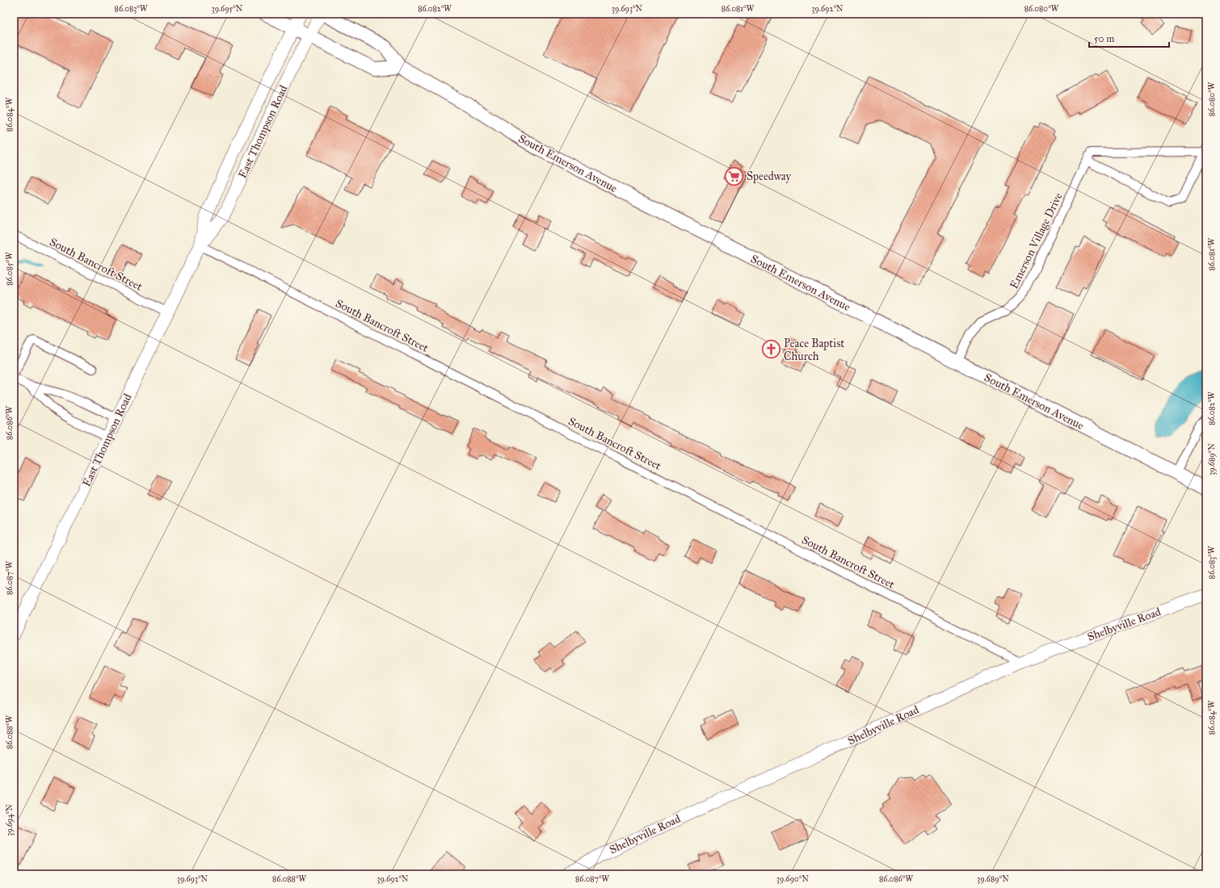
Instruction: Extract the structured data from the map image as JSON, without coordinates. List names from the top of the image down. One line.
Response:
{"streets":{"main road":["East Thompson Road","South Emerson Avenue","Shelbyville Road"],"street":["Emerson Village Drive","South Bancroft Street"]},"crossings":[["East Thompson Road","South Emerson Avenue"],["East Thompson Road","South Bancroft Street"],["South Emerson Avenue","Emerson Village Drive"],["South Bancroft Street","Shelbyville Road"]],"places":{"supermarket":["Speedway"],"church":["Peace Baptist Church"]},"scale_bar":"50 m","coordinates":["86.083°W","39.695°N","86.082°W","39.693°N","86.081°W","39.692°N","86.080°W","86.084°W","86.085°W","86.086°W","39.689°N","86.087°W","86.088°W","39.694°N","39.690°N"]}
